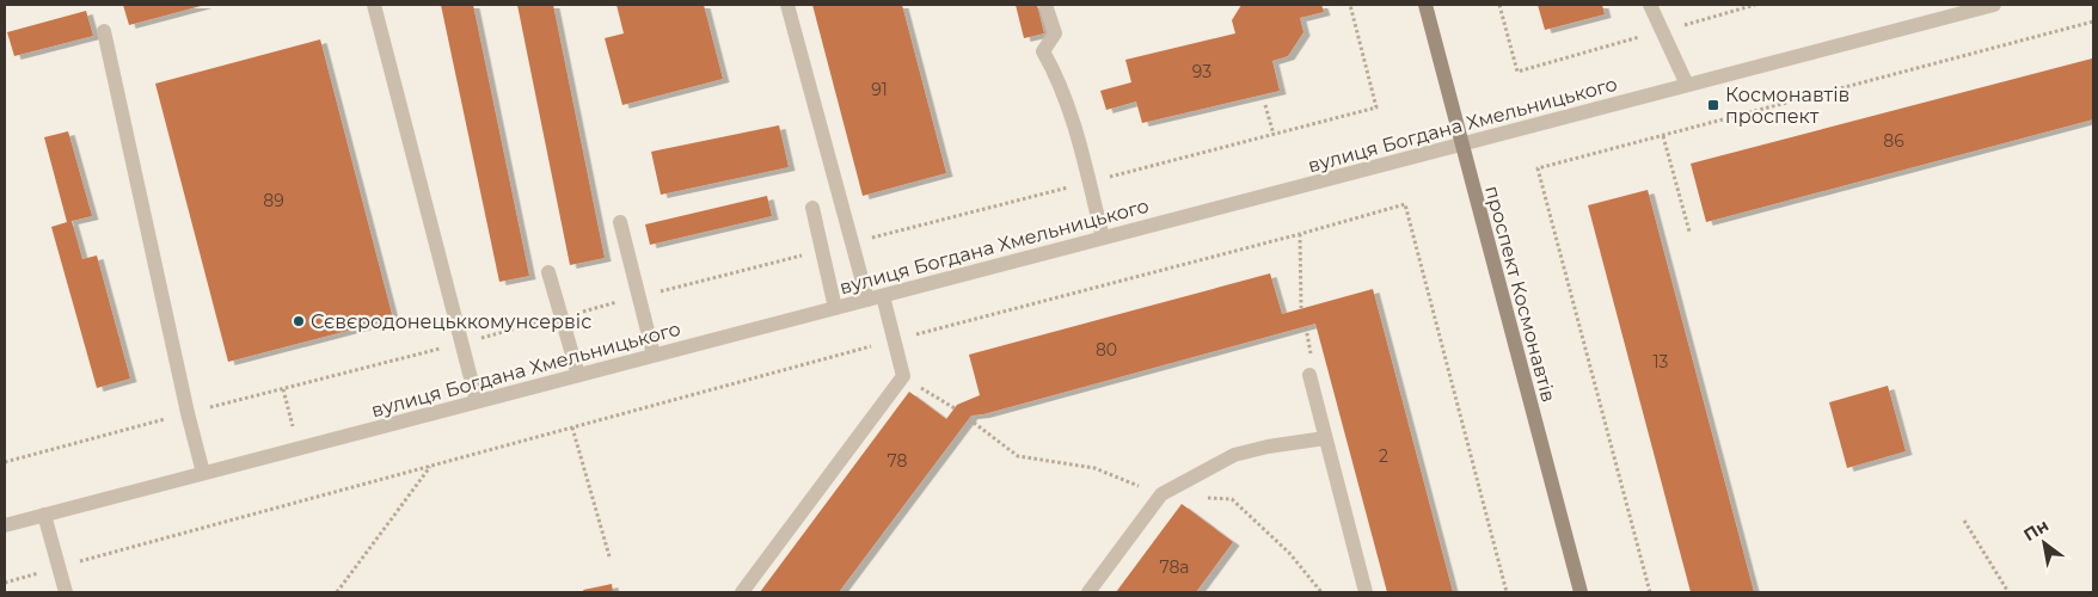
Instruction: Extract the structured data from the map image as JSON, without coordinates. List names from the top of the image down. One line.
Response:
{"streets":{"main road":["проспект Космонавтів"],"street":["вулиця Богдана Хмельницького"]},"crossings":[["вулиця Богдана Хмельницького","проспект Космонавтів"]],"places":{"transit":["Космонавтів проспект"],"other":["Сєвєродонецьккомунсервіс"]},"house_numbers":["93","91","86","89","80","13","2","78","78а"],"north":"top left"}
